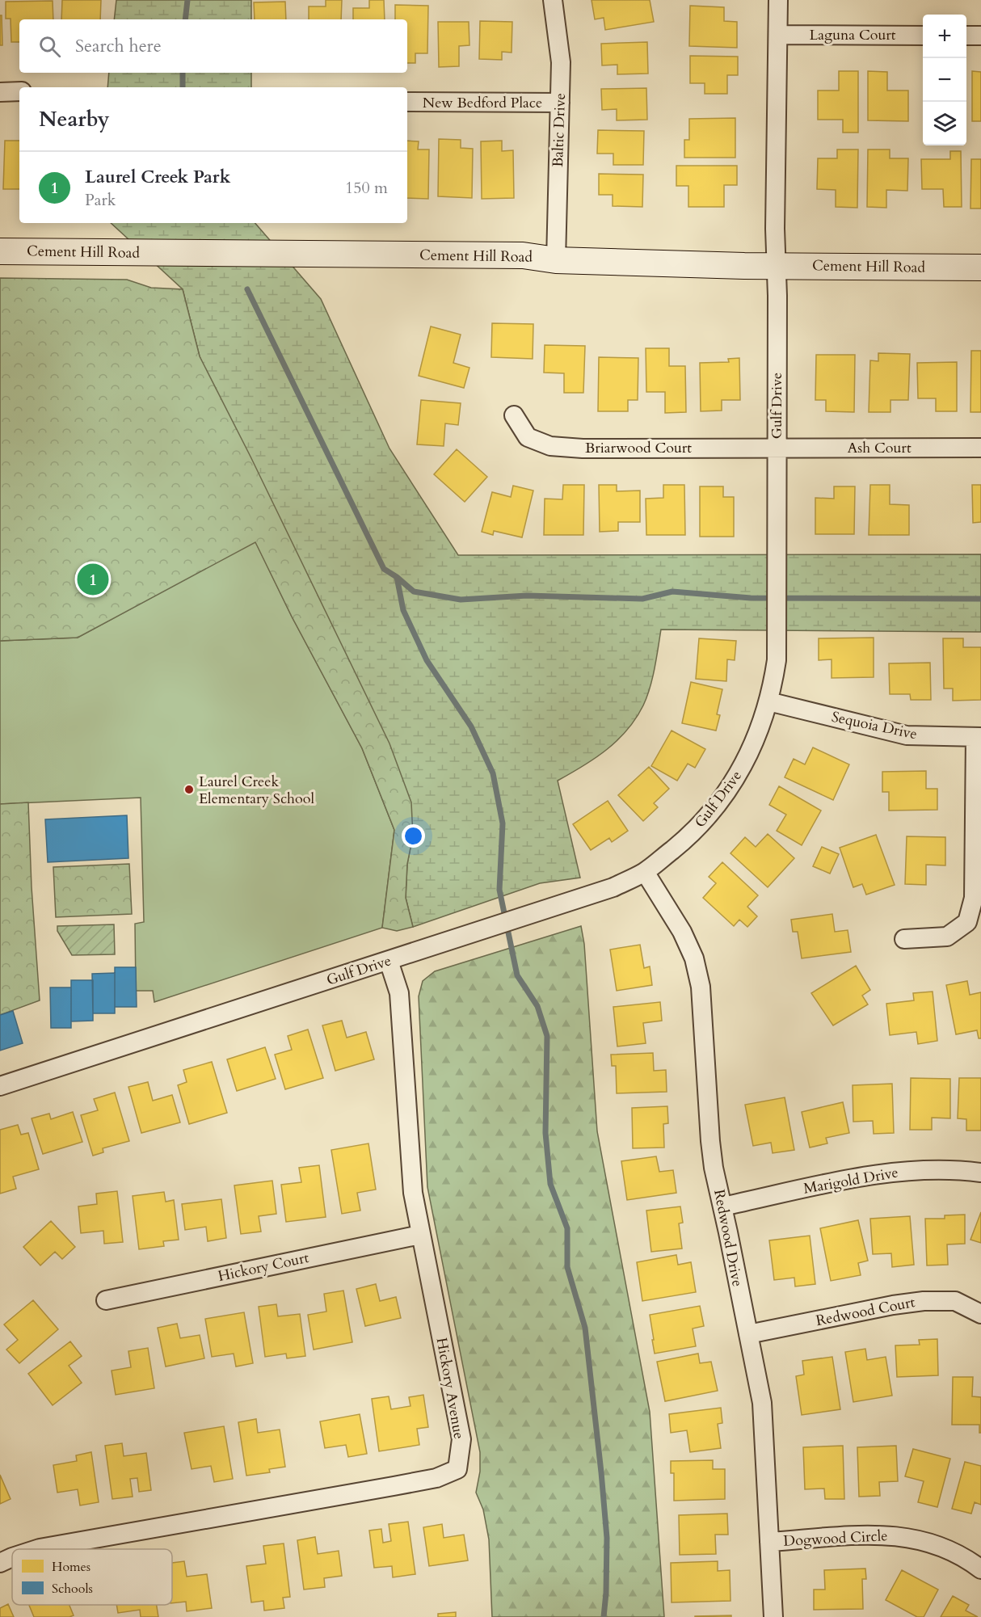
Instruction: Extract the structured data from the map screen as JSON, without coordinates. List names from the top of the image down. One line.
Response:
{"streets":{"street":["Laguna Court","New Bedford Place","Baltic Drive","Cement Hill Road","Gulf Drive","Briarwood Court","Ash Court","Sequoia Drive","Marigold Drive","Redwood Drive","Hickory Court","Redwood Court","Hickory Avenue","Dogwood Circle"]},"crossings":[["Laguna Court","Gulf Drive"],["New Bedford Place","Baltic Drive"],["Baltic Drive","Cement Hill Road"],["Cement Hill Road","Gulf Drive"],["Gulf Drive","Briarwood Court"],["Gulf Drive","Ash Court"],["Gulf Drive","Sequoia Drive"],["Gulf Drive","Redwood Drive"],["Gulf Drive","Hickory Avenue"],["Briarwood Court","Ash Court"],["Marigold Drive","Redwood Drive"],["Redwood Drive","Redwood Court"],["Redwood Drive","Dogwood Circle"],["Hickory Court","Hickory Avenue"]],"places":["Laurel Creek Elementary School"],"legend":["Homes","Schools"],"page":{"map_buttons":["+","−"],"search":"Search here","heading":"Nearby","list":[{"mark":"1","name":"Laurel Creek Park","note":"Park","value":"150 m"}],"pins":"1"}}
